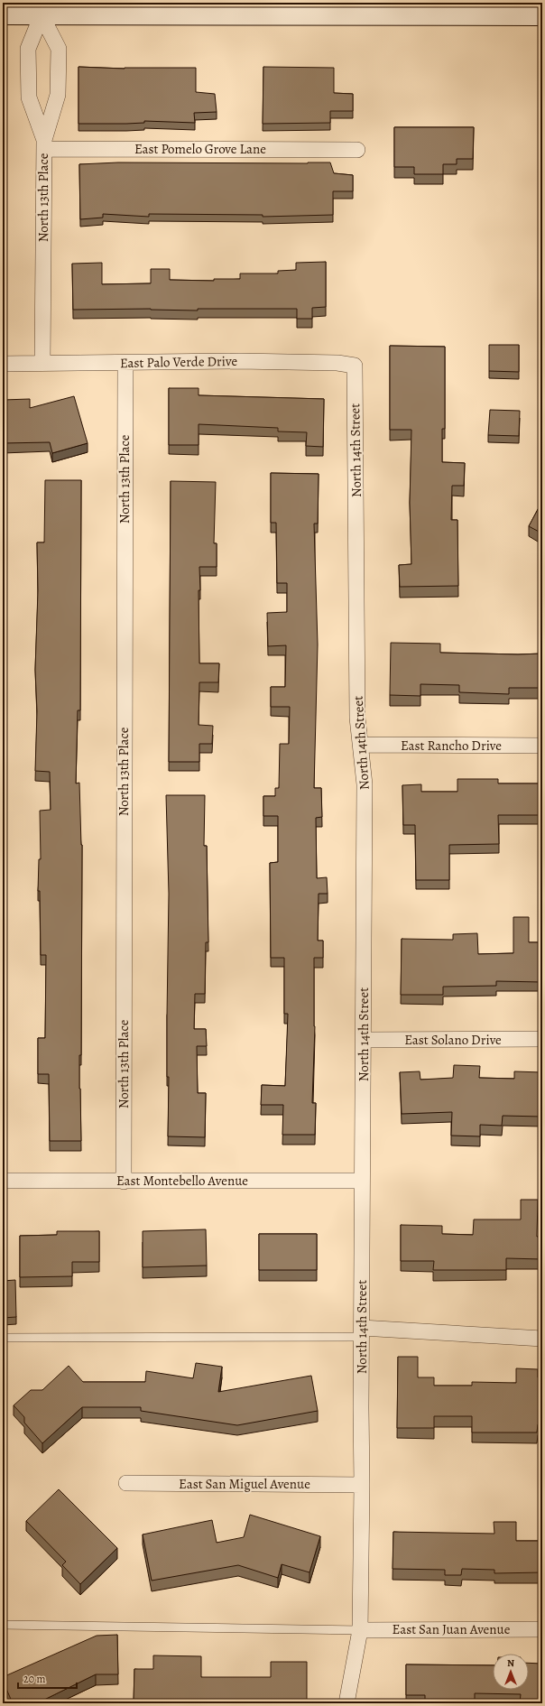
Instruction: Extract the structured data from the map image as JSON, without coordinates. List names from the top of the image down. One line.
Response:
{"streets":{"street":["East Pomelo Grove Lane","North 13th Place","East Palo Verde Drive","North 14th Street","East Rancho Drive","East Solano Drive","East Montebello Avenue","East San Miguel Avenue","East San Juan Avenue"]},"crossings":[["East Pomelo Grove Lane","North 13th Place"],["North 13th Place","East Palo Verde Drive"],["North 13th Place","East Montebello Avenue"],["East Palo Verde Drive","North 14th Street"],["North 14th Street","East Rancho Drive"],["North 14th Street","East Solano Drive"],["North 14th Street","East Montebello Avenue"],["North 14th Street","East San Miguel Avenue"],["North 14th Street","East San Juan Avenue"]],"scale_bar":"20 m","north":"top"}
